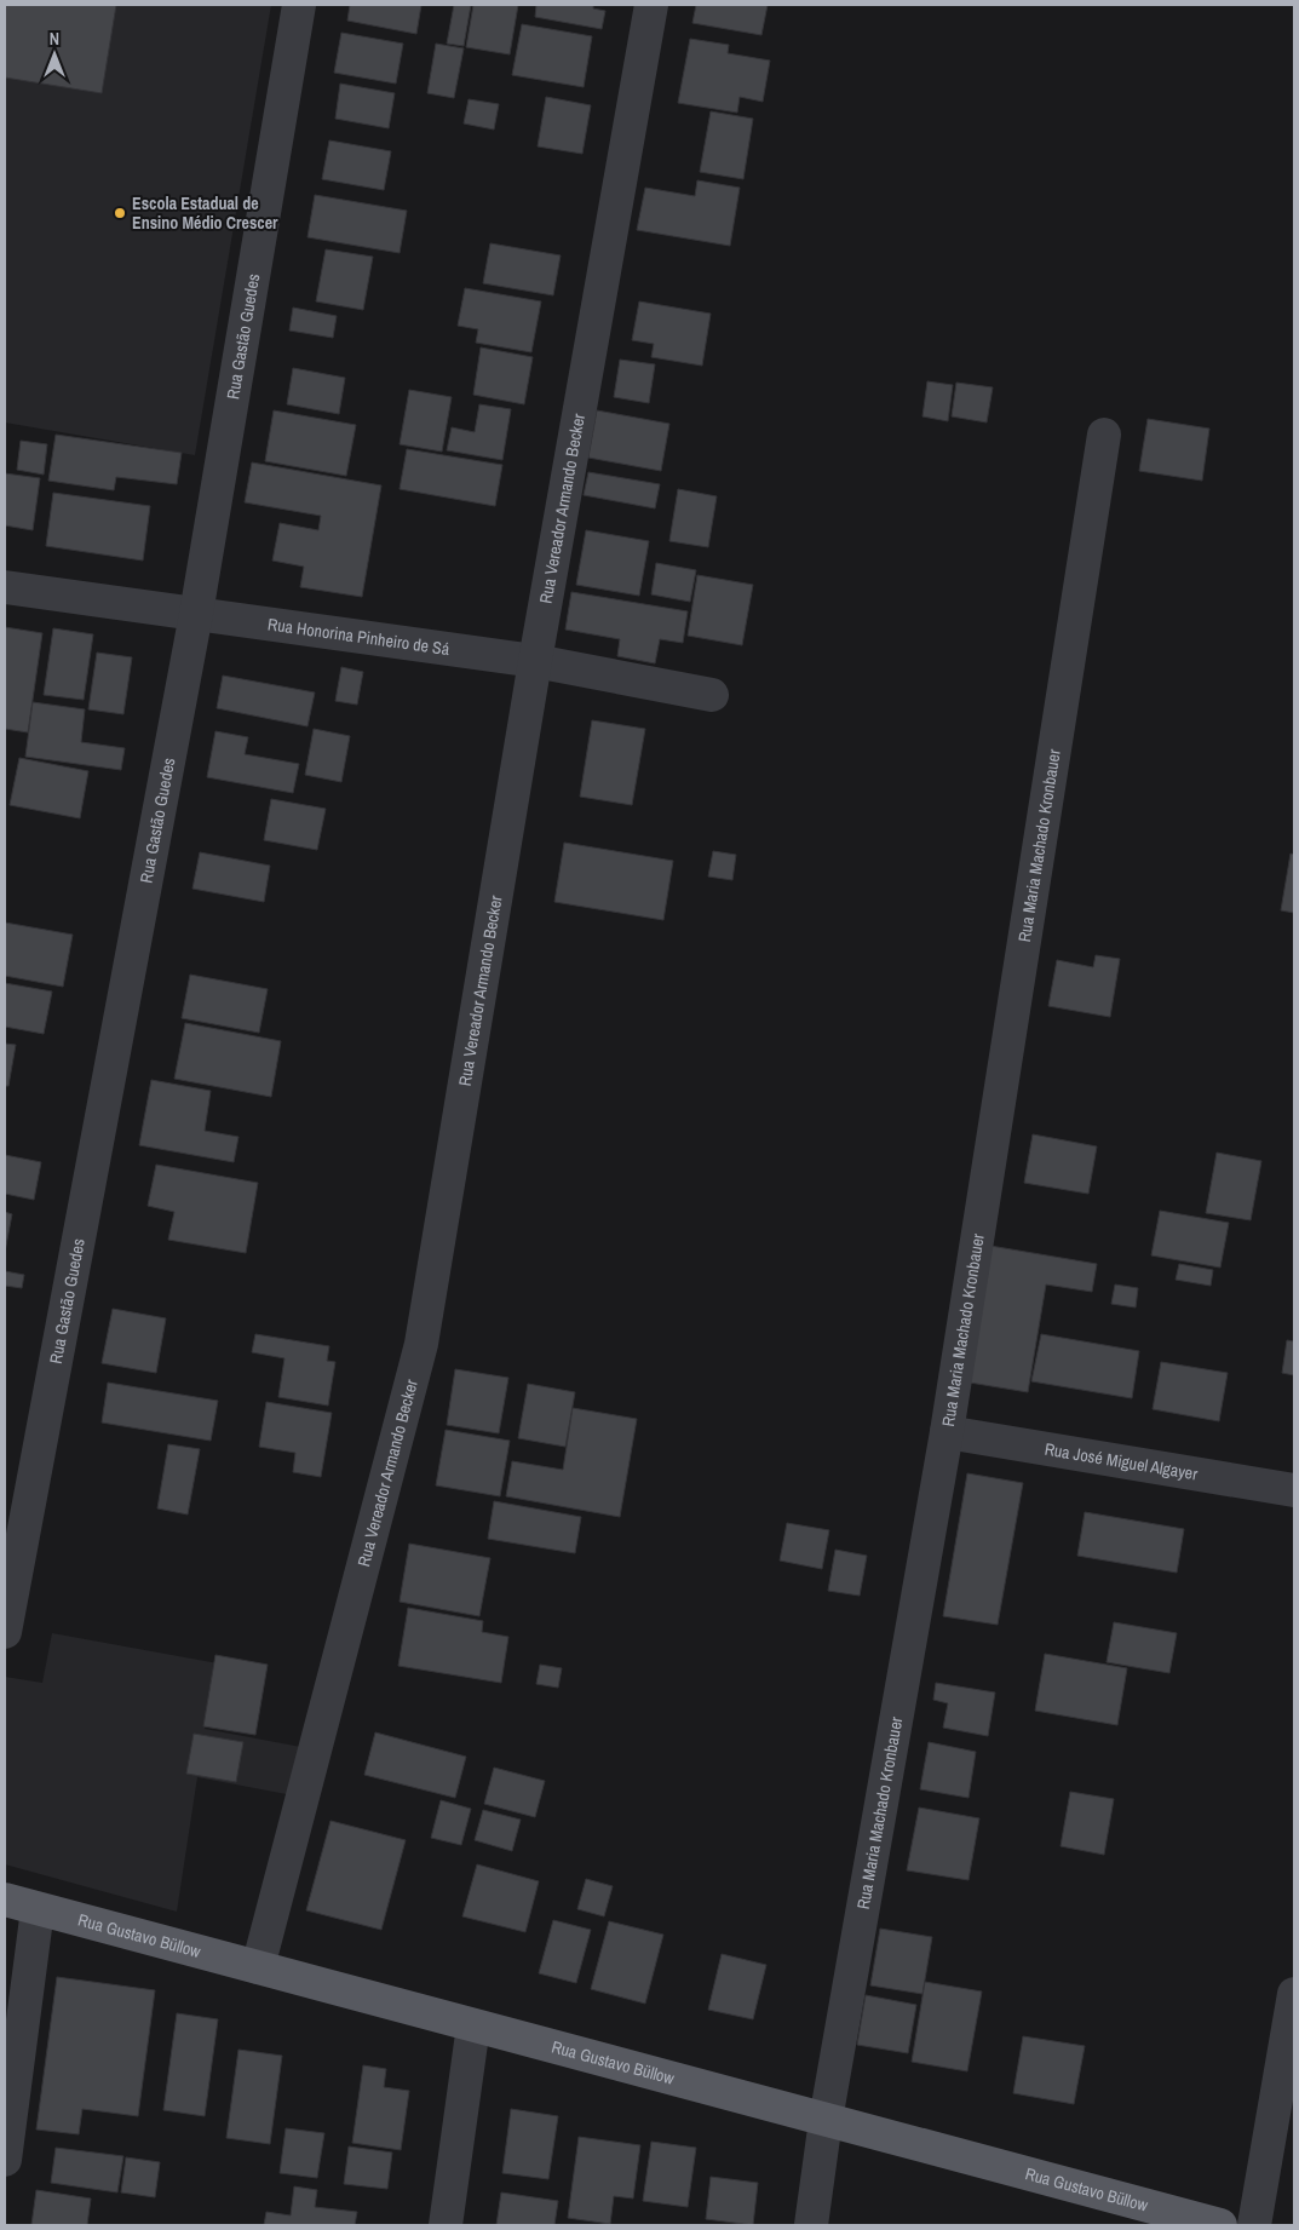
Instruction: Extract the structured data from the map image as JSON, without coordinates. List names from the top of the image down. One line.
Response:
{"streets":{"main road":["Rua Gustavo Büllow"],"street":["Rua Gastão Guedes","Rua Vereador Armando Becker","Rua Honorina Pinheiro de Sá","Rua Maria Machado Kronbauer","Rua José Miguel Algayer"]},"crossings":[["Rua Gastão Guedes","Rua Honorina Pinheiro de Sá"],["Rua Vereador Armando Becker","Rua Honorina Pinheiro de Sá"],["Rua Vereador Armando Becker","Rua Gustavo Büllow"],["Rua Maria Machado Kronbauer","Rua José Miguel Algayer"],["Rua Maria Machado Kronbauer","Rua Gustavo Büllow"]],"places":["Escola Estadual de Ensino Médio Crescer"],"north":"top"}
